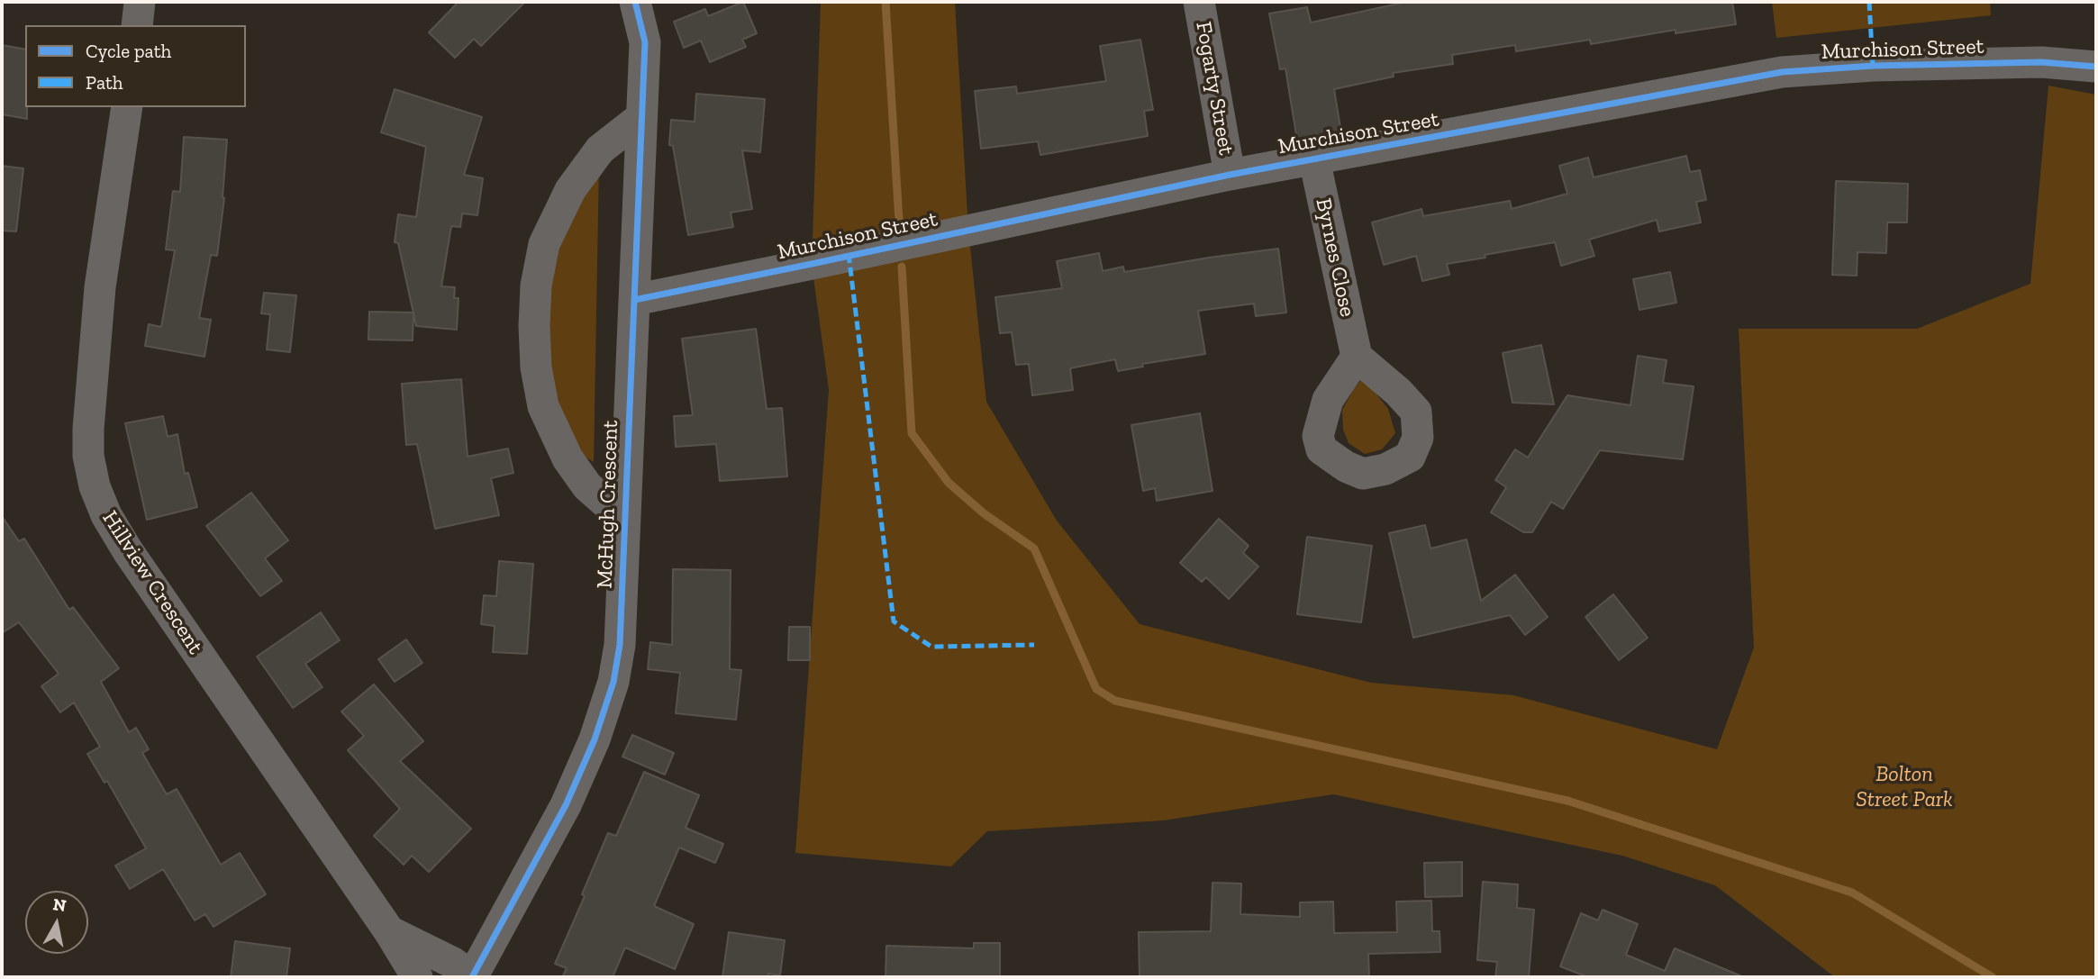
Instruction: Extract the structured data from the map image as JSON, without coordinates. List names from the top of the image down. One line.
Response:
{"streets":{"street":["Murchison Street","Fogarty Street","Byrnes Close","McHugh Crescent","Hillview Crescent"]},"crossings":[["Murchison Street","Fogarty Street"],["Murchison Street","Byrnes Close"],["Murchison Street","McHugh Crescent"],["McHugh Crescent","Hillview Crescent"]],"parks":["Bolton Street Park"],"legend":["Cycle path","Path"],"north":"top"}
